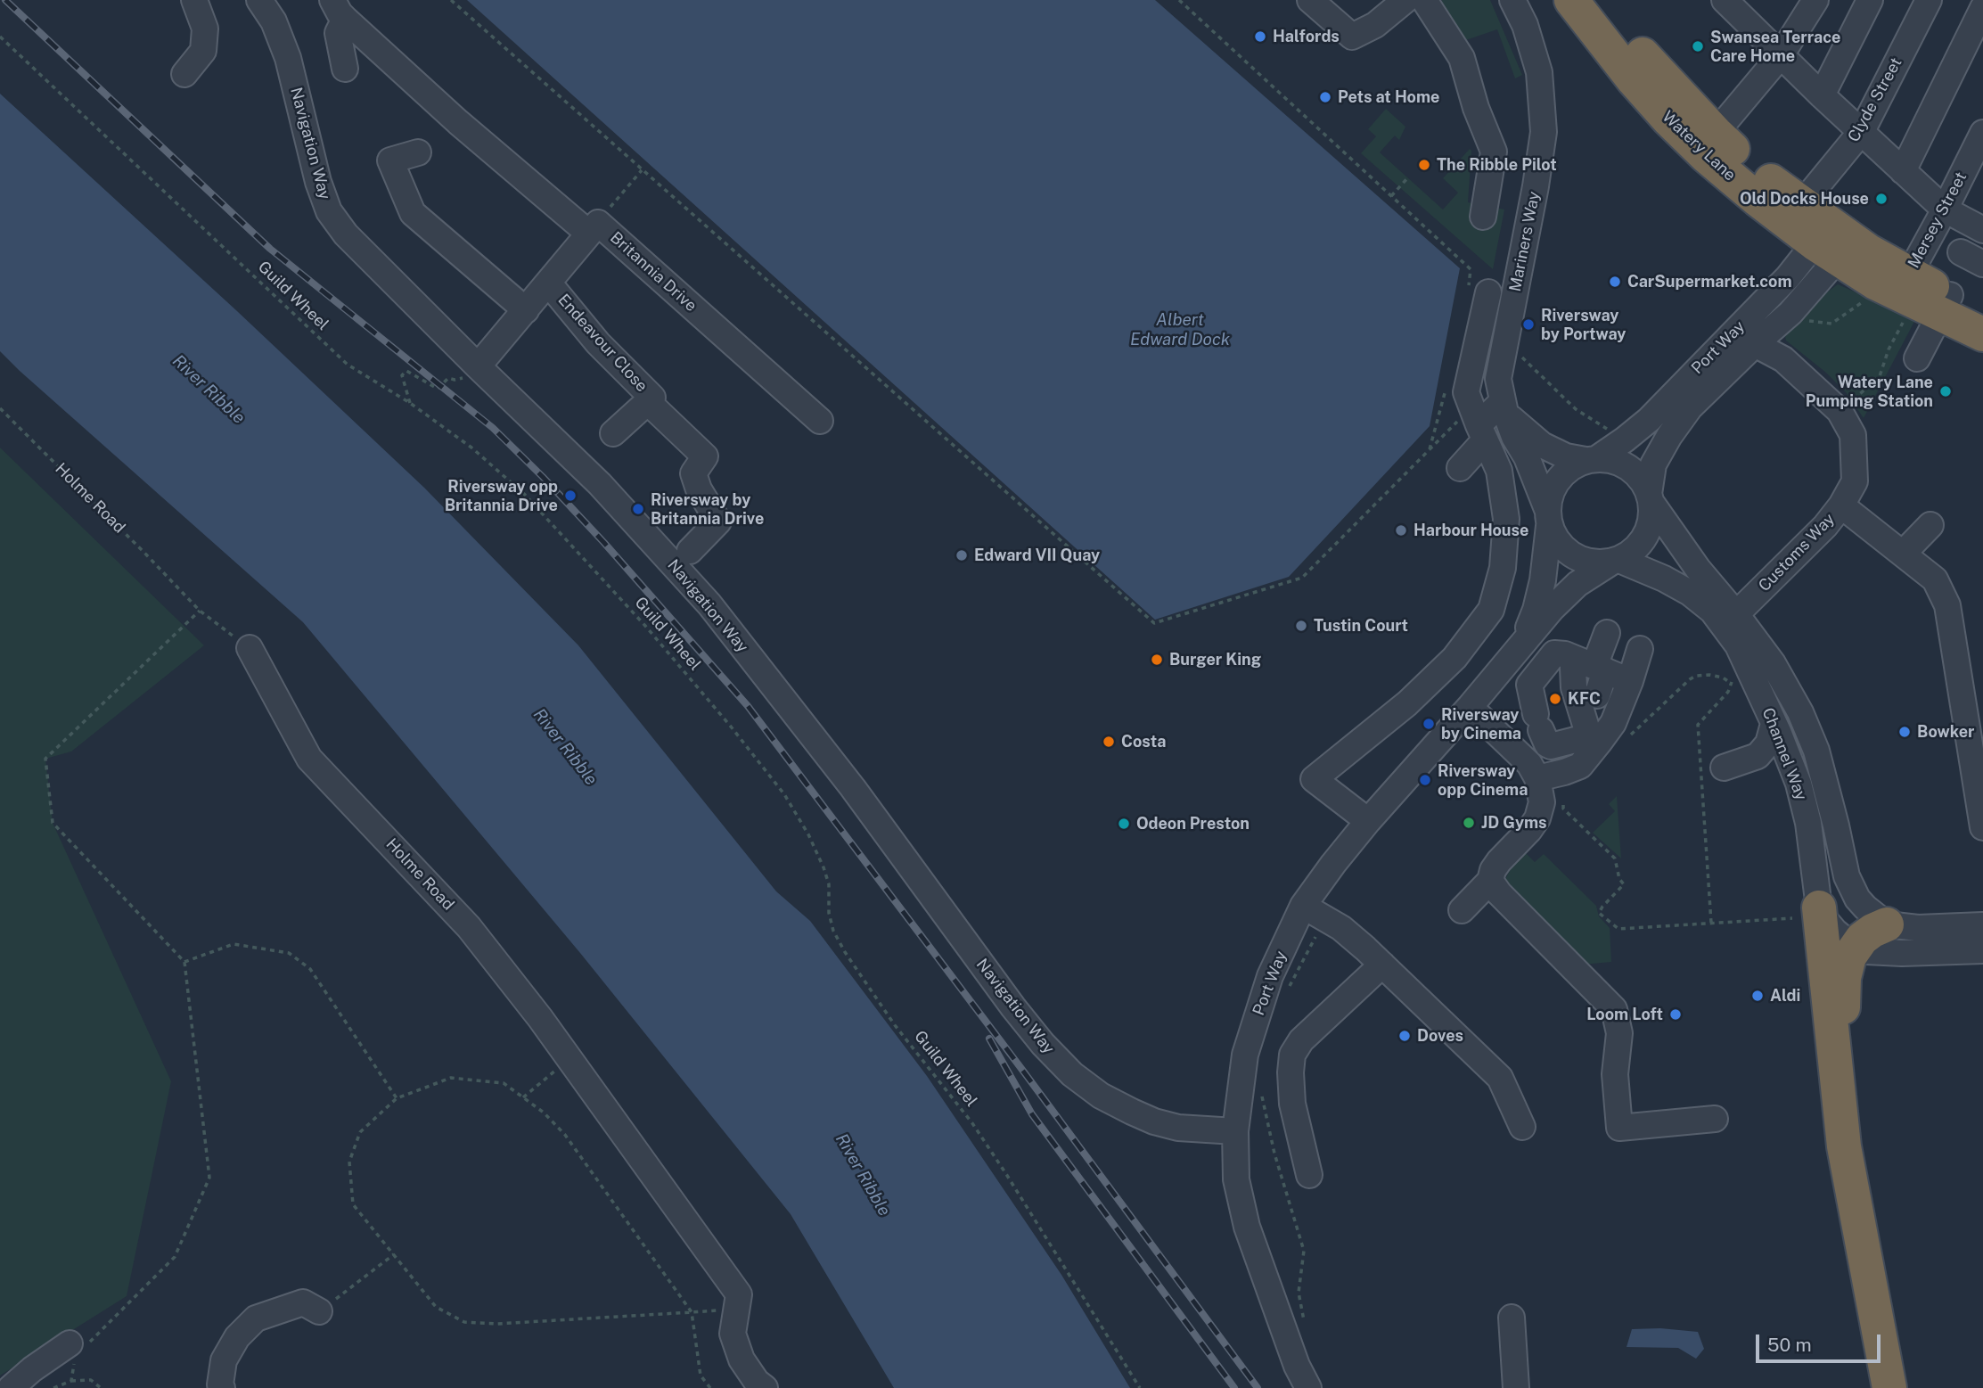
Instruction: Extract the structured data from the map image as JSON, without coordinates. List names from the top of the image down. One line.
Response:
{"streets":{"highway":["Watery Lane"],"street":["Clyde Street","Navigation Way","Mersey Street","Mariners Way","Britannia Drive","Endeavour Close","Port Way","Holme Road","Customs Way","Channel Way"],"path":["Guild Wheel"]},"crossings":[["Clyde Street","Watery Lane"],["Navigation Way","Britannia Drive"],["Navigation Way","Port Way"],["Watery Lane","Mersey Street"],["Watery Lane","Port Way"],["Mariners Way","Port Way"],["Mariners Way","Channel Way"],["Britannia Drive","Endeavour Close"],["Port Way","Customs Way"],["Port Way","Channel Way"],["Customs Way","Channel Way"]],"water":["Albert Edward Dock","River Ribble"],"places":["Halfords","Swansea Terrace Care Home","Pets at Home","The Ribble Pilot","Old Docks House","CarSupermarket.com","Riversway by Portway","Watery Lane Pumping Station","Riversway opp Britannia Drive","Riversway by Britannia Drive","Harbour House","Edward VII Quay","Tustin Court","Burger King","KFC","Riversway by Cinema","Bowker","Costa","Riversway opp Cinema","JD Gyms","Odeon Preston","Aldi","Loom Loft","Doves"],"scale_bar":"50 m"}
